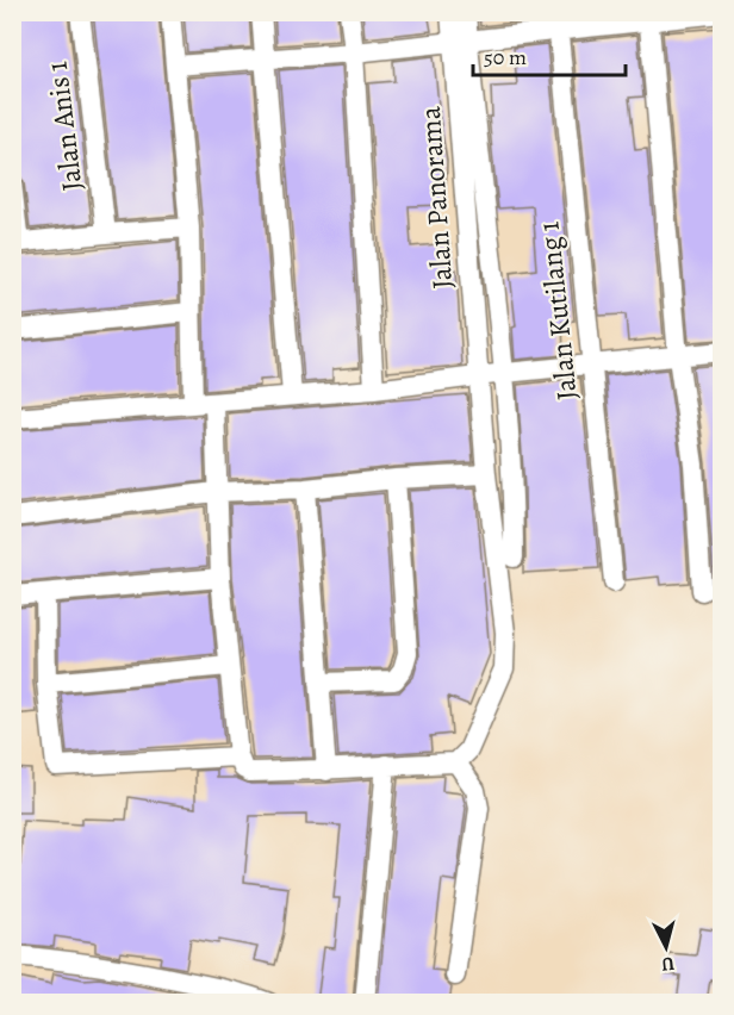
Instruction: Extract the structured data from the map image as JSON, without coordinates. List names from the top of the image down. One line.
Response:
{"streets":{"street":["Jalan Anis 1","Jalan Panorama","Jalan Kutilang 1"]},"scale_bar":"50 m","north":"bottom"}
